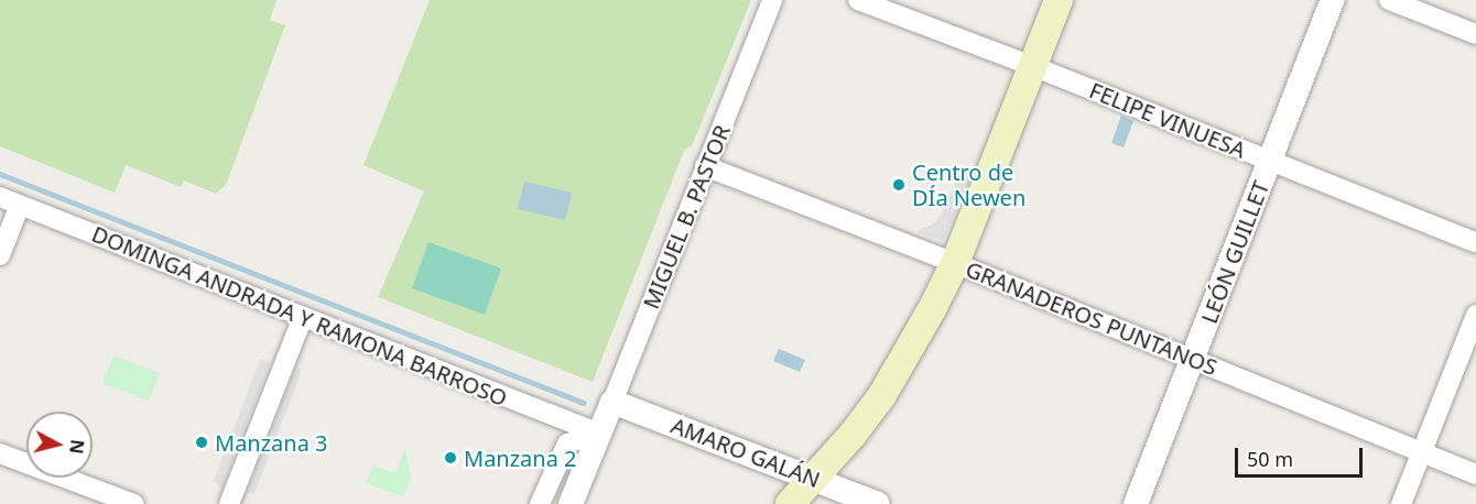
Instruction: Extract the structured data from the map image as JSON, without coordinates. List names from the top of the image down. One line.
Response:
{"streets":{"street":["FELIPE VINUESA","MIGUEL B. PASTOR","LEÓN GUILLET","DOMINGA ANDRADA Y RAMONA BARROSO","GRANADEROS PUNTANOS","AMARO GALÁN"]},"crossings":[["FELIPE VINUESA","LEÓN GUILLET"],["MIGUEL B. PASTOR","DOMINGA ANDRADA Y RAMONA BARROSO"],["MIGUEL B. PASTOR","GRANADEROS PUNTANOS"],["MIGUEL B. PASTOR","AMARO GALÁN"],["LEÓN GUILLET","GRANADEROS PUNTANOS"]],"places":["Centro de DÍa Newen","Manzana 3","Manzana 2"],"scale_bar":"50 m","north":"right"}
